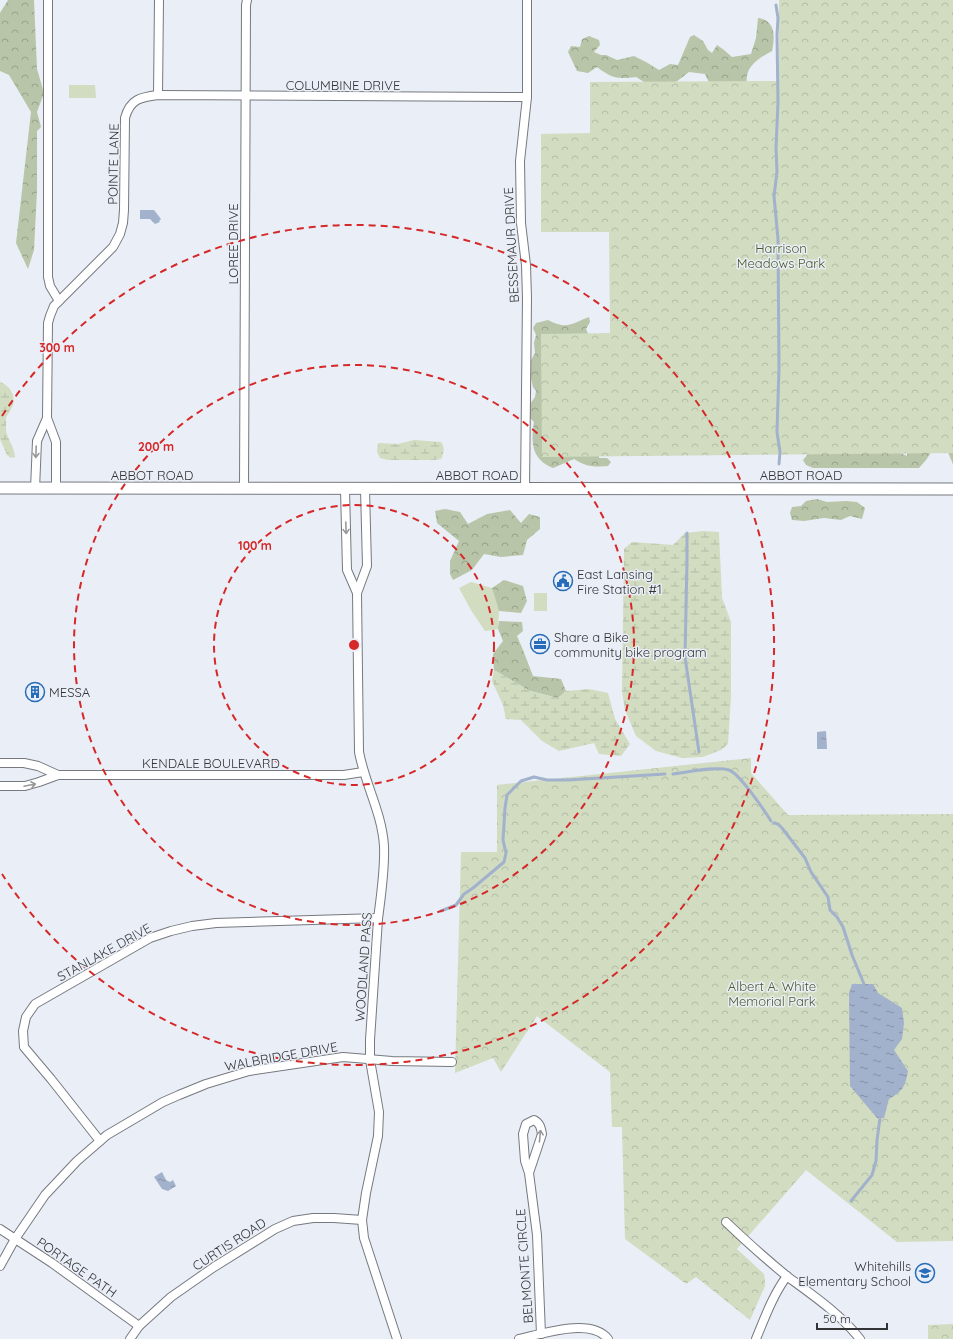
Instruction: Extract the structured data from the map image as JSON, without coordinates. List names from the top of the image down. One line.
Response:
{"streets":{"main road":["ABBOT ROAD"],"street":["COLUMBINE DRIVE","POINTE LANE","LOREE DRIVE","BESSEMAUR DRIVE","KENDALE BOULEVARD","STANLAKE DRIVE","WOODLAND PASS","WALBRIDGE DRIVE","CURTIS ROAD","BELMONTE CIRCLE","PORTAGE PATH"]},"crossings":[["COLUMBINE DRIVE","POINTE LANE"],["COLUMBINE DRIVE","LOREE DRIVE"],["COLUMBINE DRIVE","BESSEMAUR DRIVE"],["LOREE DRIVE","ABBOT ROAD"],["BESSEMAUR DRIVE","ABBOT ROAD"],["ABBOT ROAD","WOODLAND PASS"],["KENDALE BOULEVARD","WOODLAND PASS"],["STANLAKE DRIVE","WOODLAND PASS"],["STANLAKE DRIVE","WALBRIDGE DRIVE"],["WOODLAND PASS","WALBRIDGE DRIVE"],["WOODLAND PASS","CURTIS ROAD"],["WALBRIDGE DRIVE","PORTAGE PATH"],["CURTIS ROAD","PORTAGE PATH"]],"parks":["Harrison Meadows Park","Albert A. White Memorial Park"],"places":{"public building":["East Lansing Fire Station #1"],"office":["Share a Bike community bike program"],"building":["MESSA"],"school or university":["Whitehills Elementary School"]},"scale_bar":"50 m","rings":["300 m","200 m","100 m"]}
